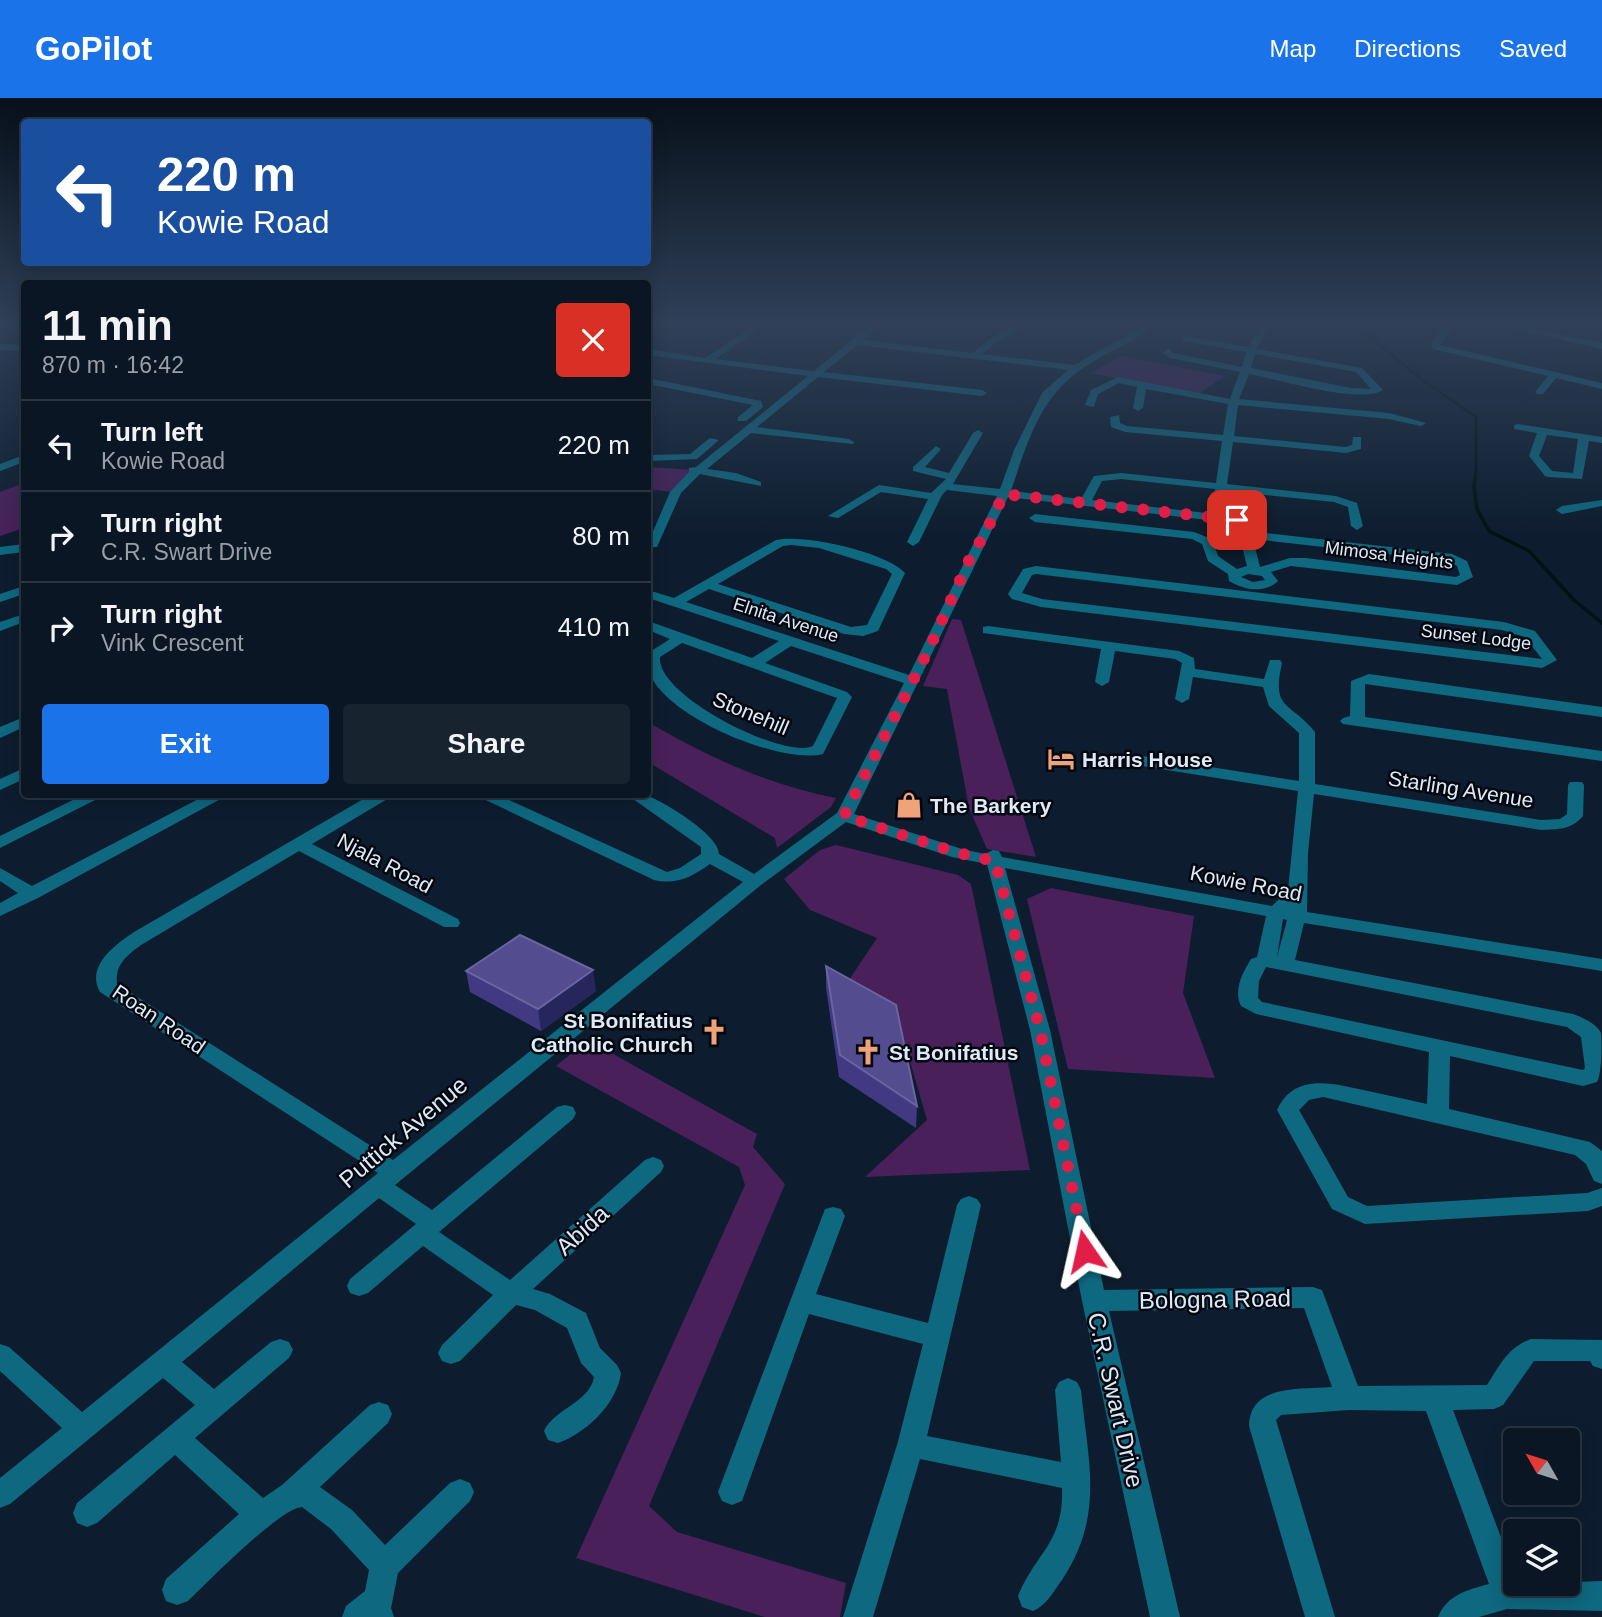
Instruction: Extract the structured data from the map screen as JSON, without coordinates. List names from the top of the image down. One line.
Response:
{"streets":{"street":["Mimosa Heights","Elnita Avenue","Sunset Lodge","Stonehill","Starling Avenue","Njala Road","Kowie Road","Roan Road","Puttick Avenue","Abida","Bologna Road","C.R. Swart Drive"]},"crossings":[["Njala Road","Roan Road"],["Kowie Road","Puttick Avenue"],["Kowie Road","C.R. Swart Drive"],["Roan Road","Puttick Avenue"],["Bologna Road","C.R. Swart Drive"]],"places":{"hotel":["Harris House"],"shop":["The Barkery"],"church":["St Bonifatius Catholic Church","St Bonifatius"]},"north":"top left","page":{"header":"GoPilot","nav":["Map","Directions","Saved"],"turn":["220 m","Kowie Road"],"heading":["11 min","870 m · 16:42"],"list":[{"name":"Turn left","note":"Kowie Road","value":"220 m"},{"name":"Turn right","note":"C.R. Swart Drive","value":"80 m"},{"name":"Turn right","note":"Vink Crescent","value":"410 m"}],"buttons":["Exit","Share"]}}
